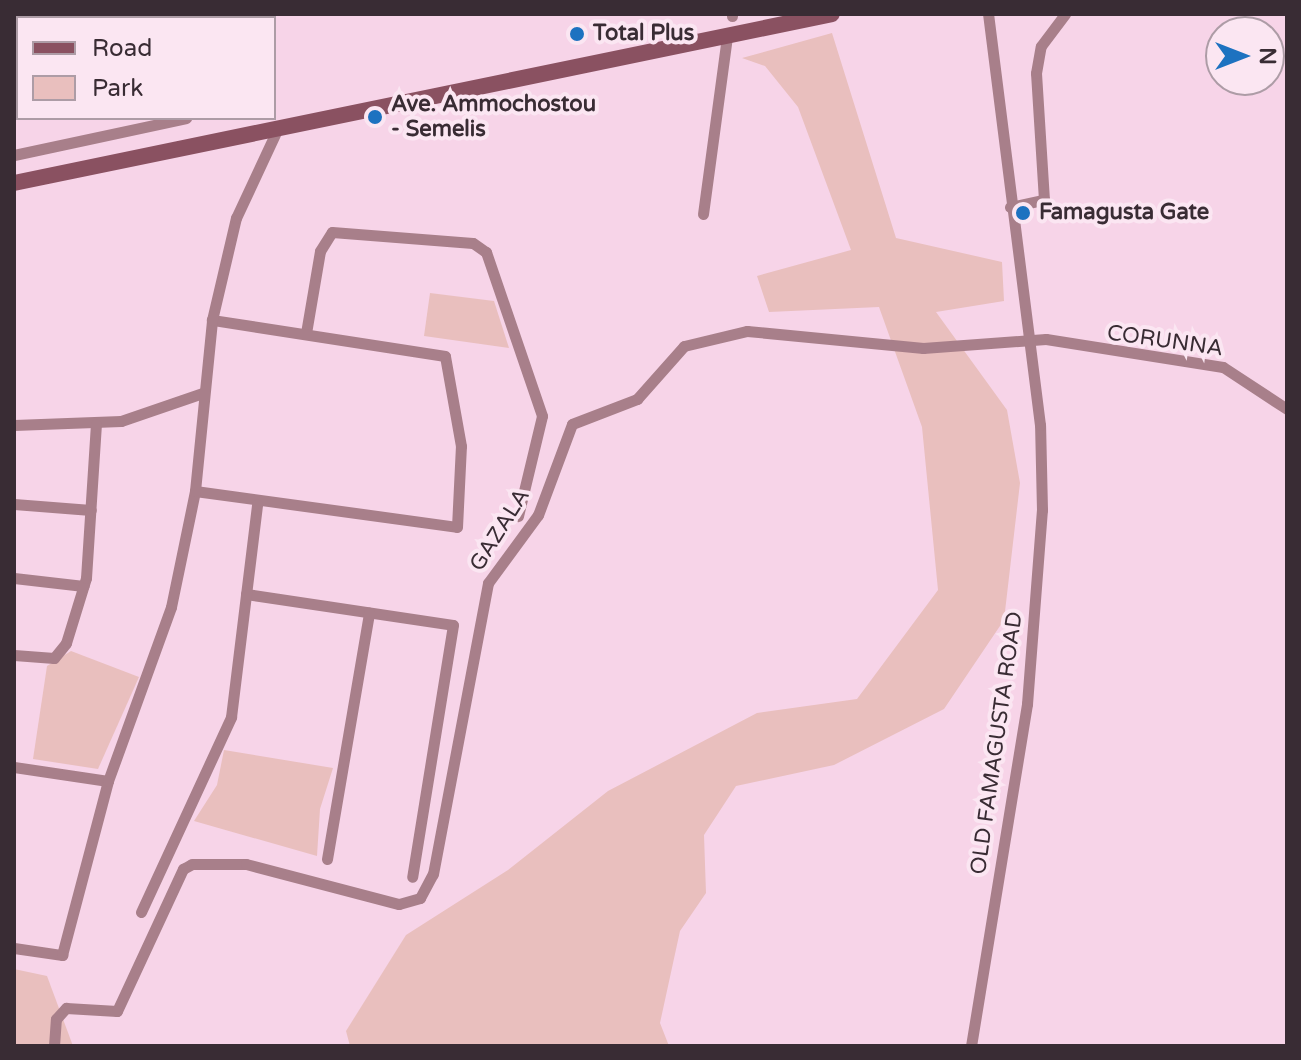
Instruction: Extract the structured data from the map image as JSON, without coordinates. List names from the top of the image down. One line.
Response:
{"streets":{"street":["CORUNNA","GAZALA","OLD FAMAGUSTA ROAD"]},"crossings":[["CORUNNA","GAZALA"],["CORUNNA","OLD FAMAGUSTA ROAD"],["GAZALA","OLD FAMAGUSTA ROAD"]],"places":["Total Plus","Ave. Ammochostou - Semelis","Famagusta Gate"],"legend":["Road","Park"],"north":"right"}
